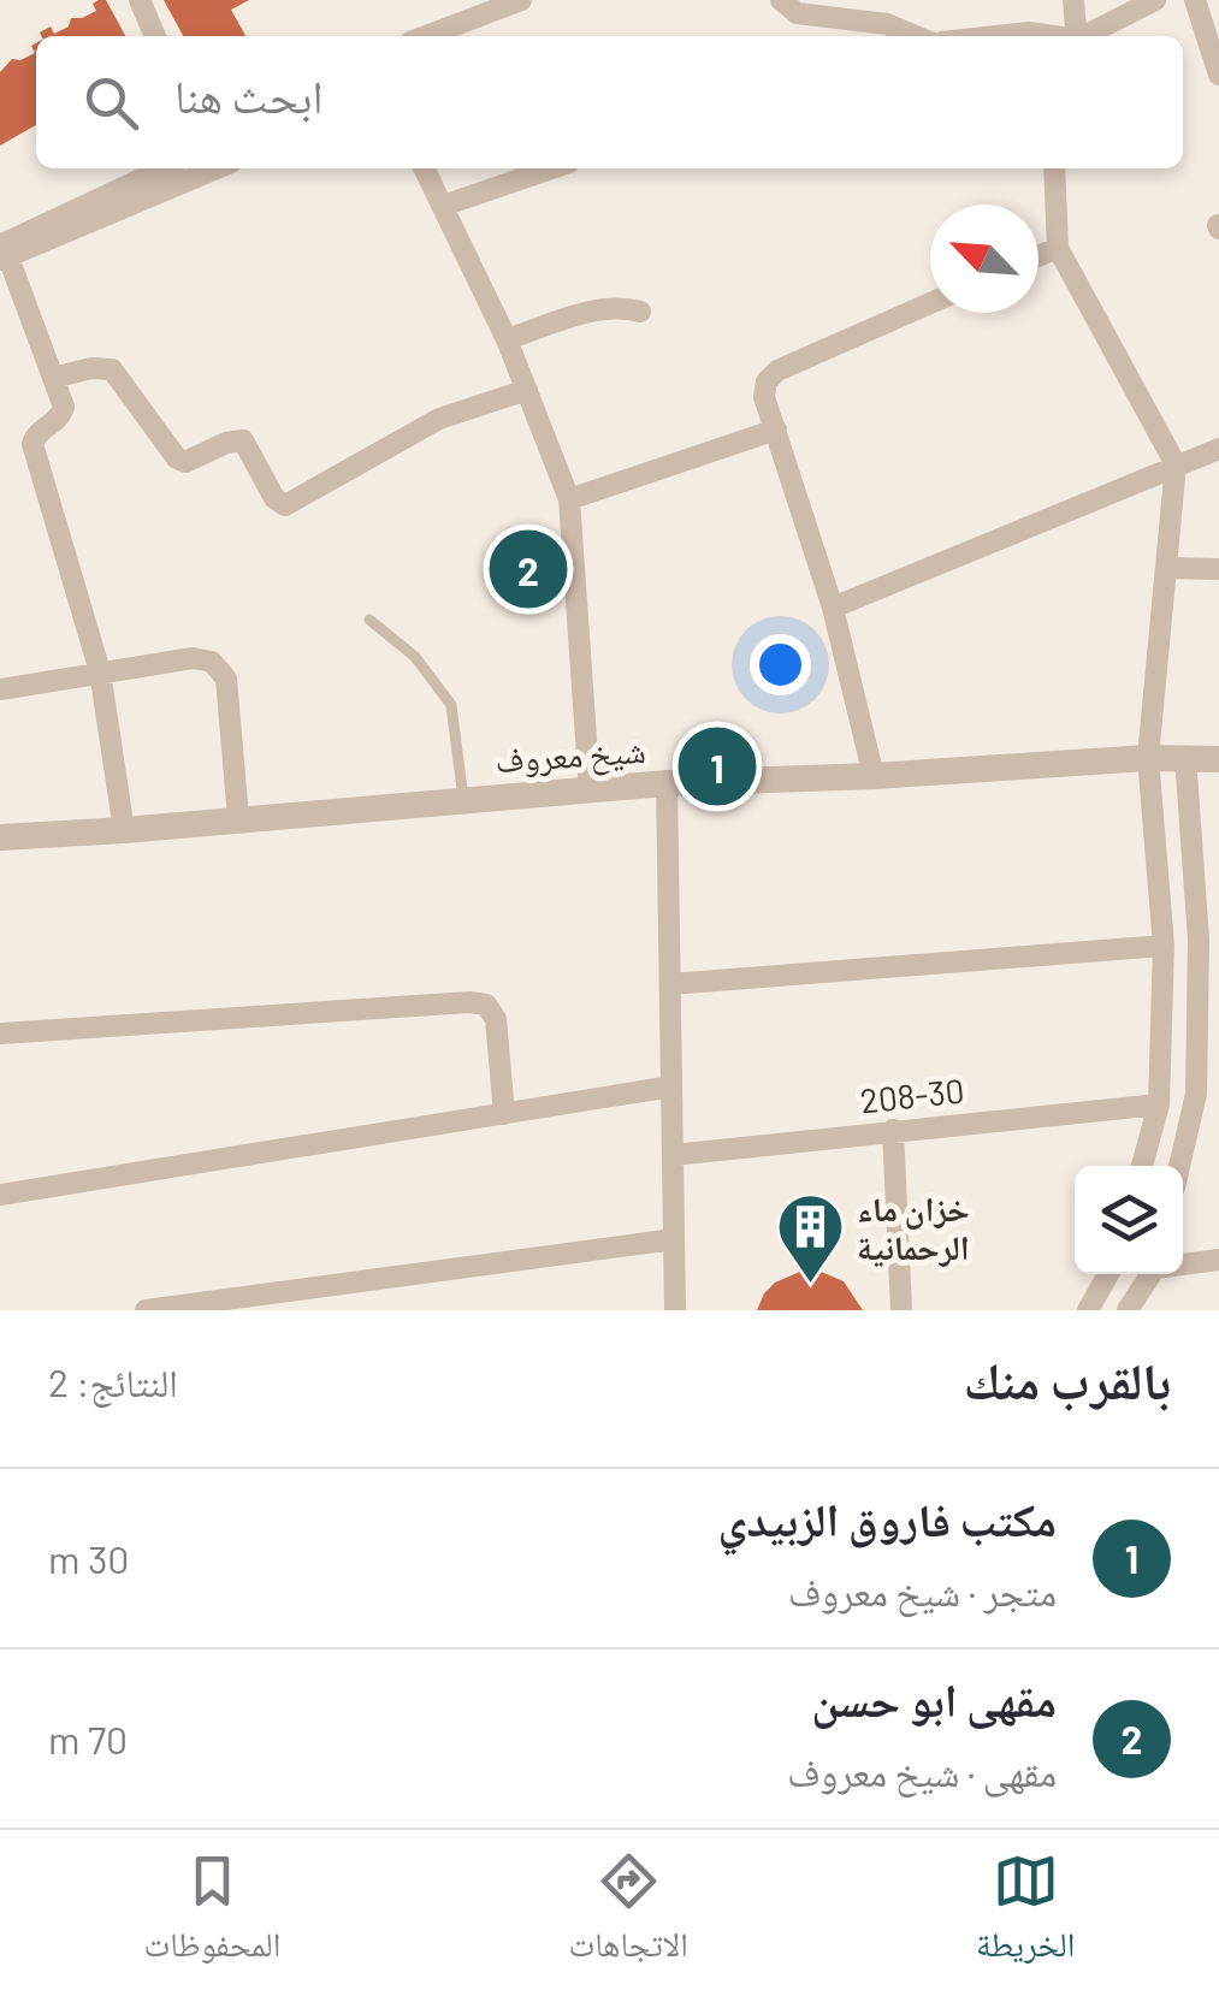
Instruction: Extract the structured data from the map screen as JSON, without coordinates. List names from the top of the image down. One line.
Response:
{"streets":{"street":["شیخ معروف","208-30"]},"places":{"building":["خزان ماء الرحمانية"]},"north":"top left","page":{"search":"ابحث هنا","pins":["2","1"],"heading":["بالقرب منك","النتائج: 2"],"list":[{"mark":"1","name":"مكتب فاروق الزبيدي","note":"متجر · شیخ معروف","value":"30 m"},{"mark":"2","name":"مقهى ابو حسن","note":"مقهى · شیخ معروف","value":"70 m"}],"nav":["الخريطة","الاتجاهات","المحفوظات"]}}
